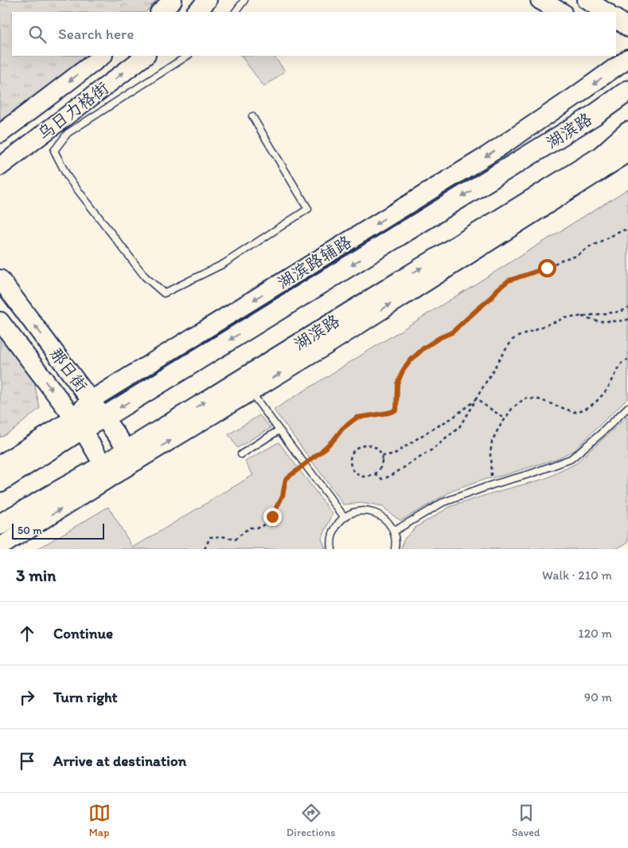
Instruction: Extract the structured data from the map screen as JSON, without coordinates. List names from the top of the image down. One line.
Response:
{"streets":{"main road":["湖滨路"],"street":["乌日力格街","湖滨路辅路","那日街"]},"crossings":[["湖滨路","湖滨路辅路"],["湖滨路","那日街"],["湖滨路辅路","那日街"]],"scale_bar":"50 m","page":{"search":"Search here","scale":"50 m","heading":["3 min","Walk · 210 m"],"list":[["Continue","120 m"],["Turn right","90 m"],"Arrive at destination"],"nav":["Map","Directions","Saved"]}}
